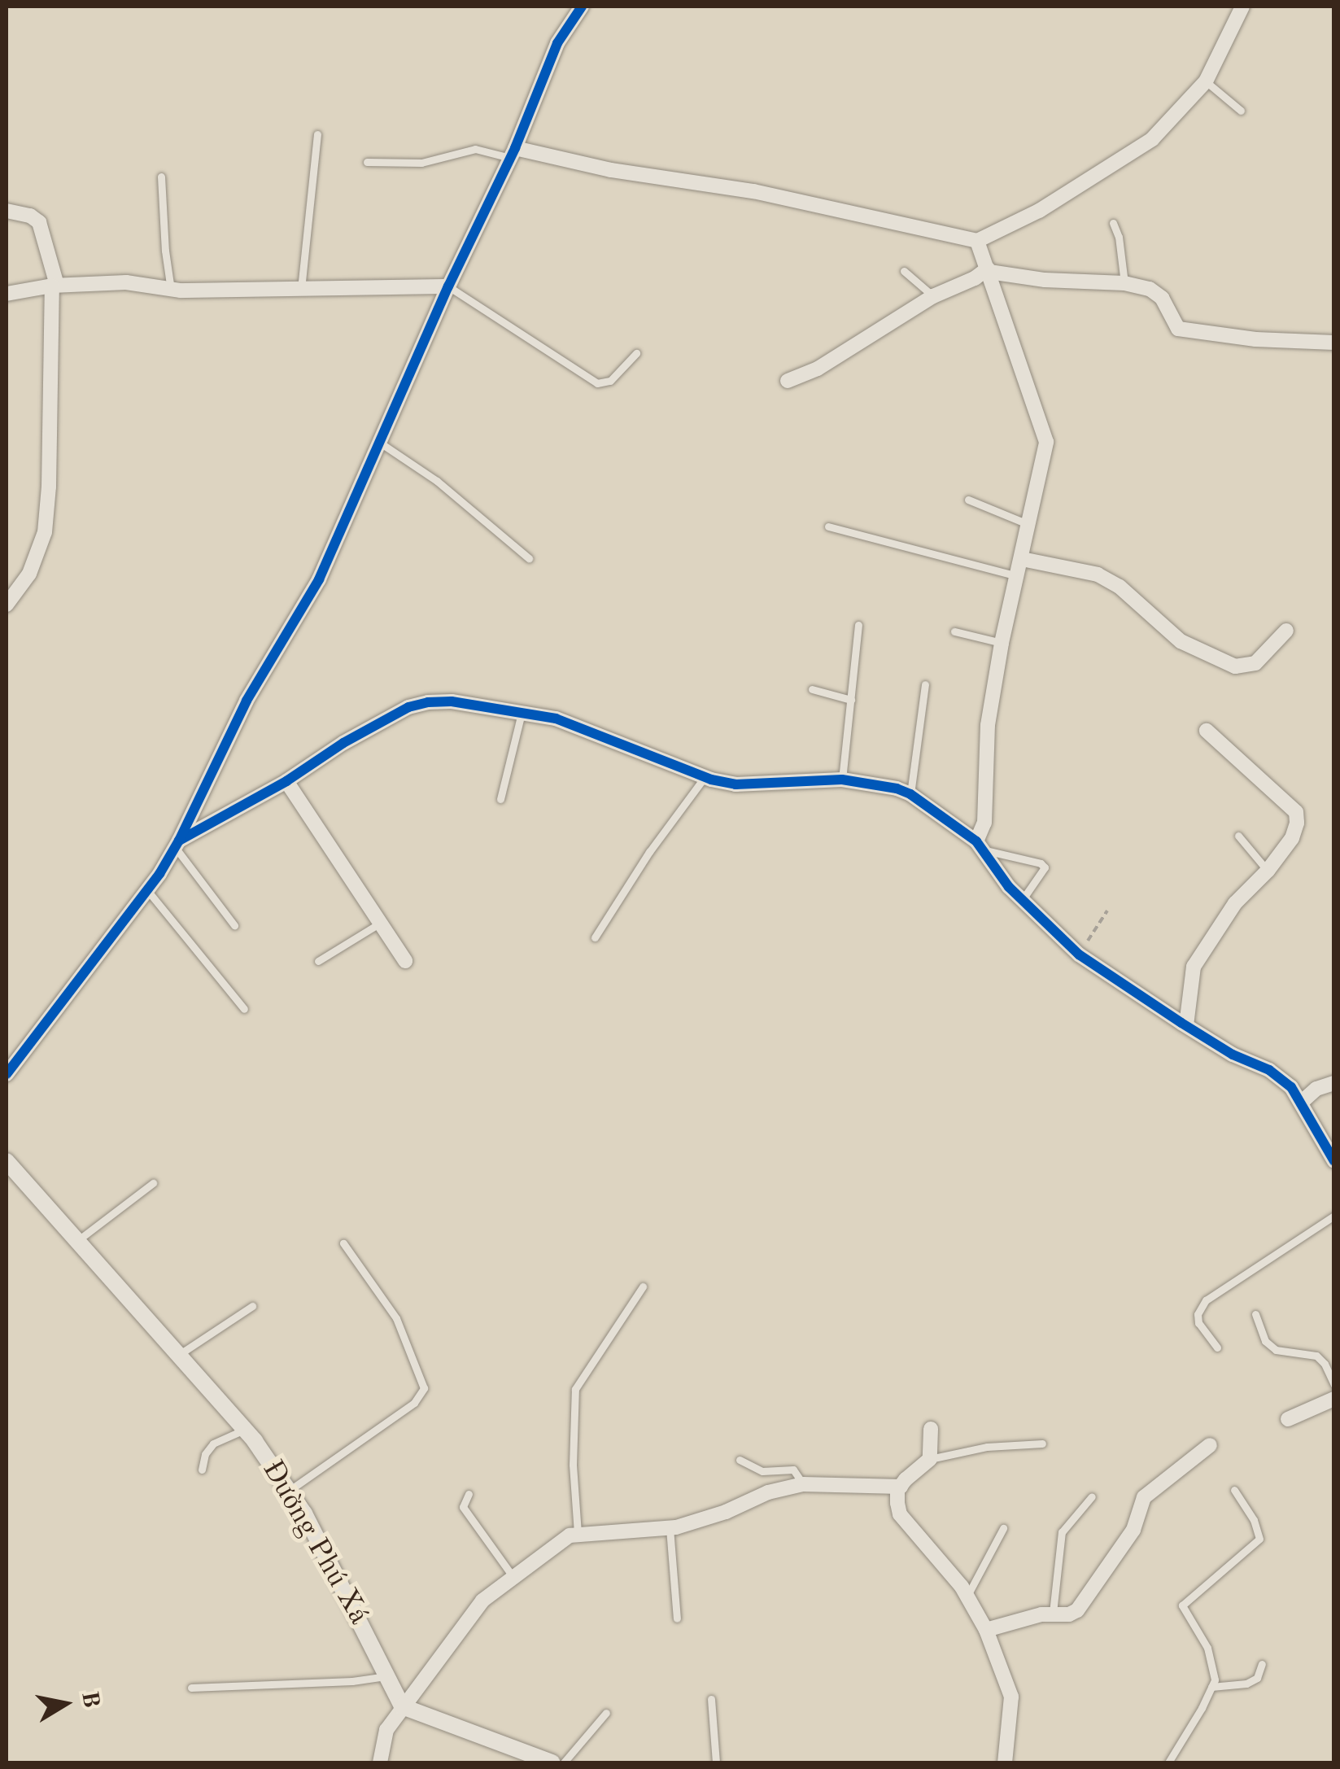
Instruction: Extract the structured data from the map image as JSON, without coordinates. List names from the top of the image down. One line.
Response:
{"streets":{"street":["Đường Phú Xá"]},"north":"right"}
